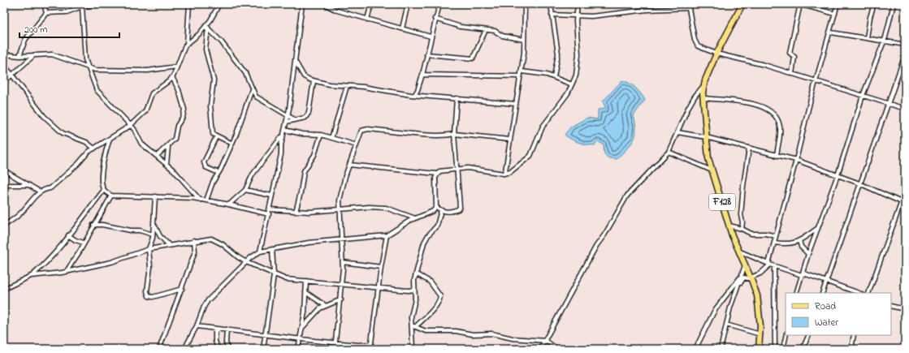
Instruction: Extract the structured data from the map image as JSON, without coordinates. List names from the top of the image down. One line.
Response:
{"streets":{"main road":["F128"]},"legend":["Road","Water"],"scale_bar":"200 m"}
